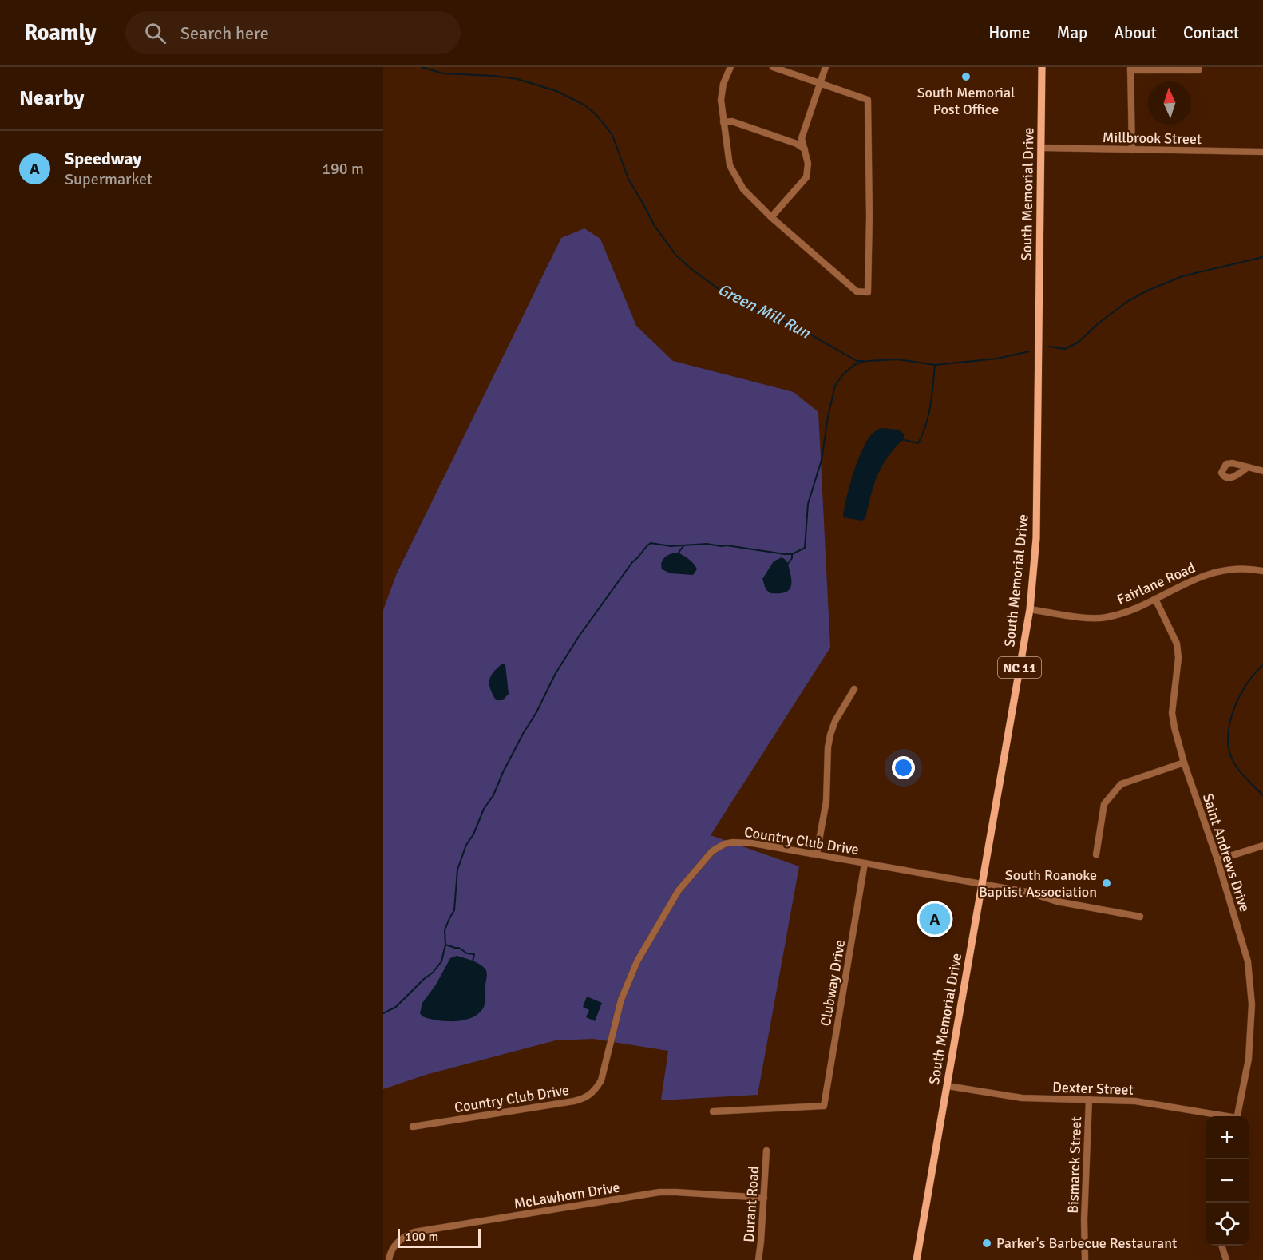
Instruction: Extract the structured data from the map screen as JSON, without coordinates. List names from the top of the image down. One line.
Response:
{"streets":{"main road":["South Memorial Drive","NC 11"],"street":["Millbrook Street","Fairlane Road","Country Club Drive","Saint Andrews Drive","Clubway Drive","Dexter Street","Bismarck Street","McLawhorn Drive","Durant Road"]},"crossings":[["Millbrook Street","South Memorial Drive"],["South Memorial Drive","Fairlane Road"],["South Memorial Drive","Country Club Drive"],["South Memorial Drive","Dexter Street"],["Fairlane Road","Saint Andrews Drive"],["Country Club Drive","Clubway Drive"],["Dexter Street","Bismarck Street"],["McLawhorn Drive","Durant Road"]],"water":["Green Mill Run"],"places":["South Memorial Post Office","South Roanoke Baptist Association","Parker's Barbecue Restaurant"],"scale_bar":"100 m","north":"top","page":{"header":"Roamly","search":"Search here","nav":["Home","Map","About","Contact"],"heading":"Nearby","list":[{"mark":"A","name":"Speedway","note":"Supermarket","value":"190 m"}],"pins":"A","map_buttons":["+","−"],"scale":"100 m"}}
